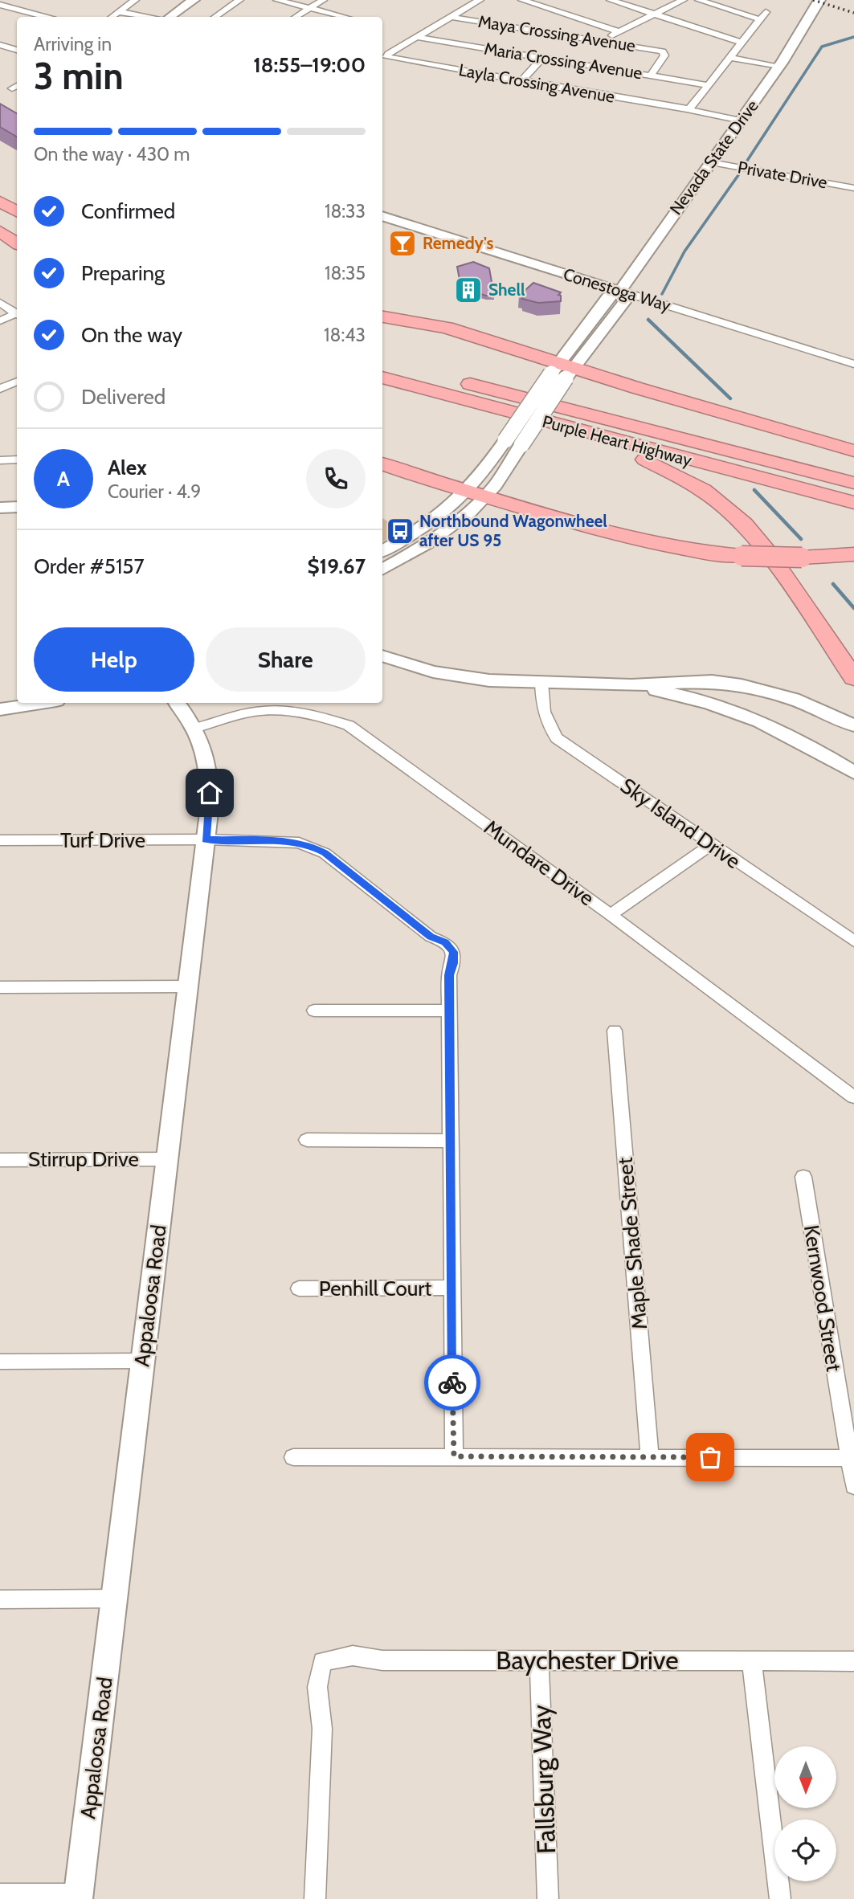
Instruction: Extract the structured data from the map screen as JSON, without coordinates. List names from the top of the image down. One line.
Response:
{"streets":{"highway":["Purple Heart Highway"],"street":["Maya Crossing Avenue","Maria Crossing Avenue","Layla Crossing Avenue","Nevada State Drive","Private Drive","Conestoga Way","Sky Island Drive","Turf Drive","Mundare Drive","Stirrup Drive","Maple Shade Street","Penhill Court","Appaloosa Road","Kernwood Street","Baychester Drive","Fallsburg Way"]},"crossings":[["Maya Crossing Avenue","Maria Crossing Avenue"],["Maria Crossing Avenue","Layla Crossing Avenue"],["Layla Crossing Avenue","Nevada State Drive"],["Nevada State Drive","Private Drive"],["Nevada State Drive","Conestoga Way"],["Turf Drive","Appaloosa Road"],["Mundare Drive","Appaloosa Road"],["Stirrup Drive","Appaloosa Road"],["Baychester Drive","Fallsburg Way"]],"places":{"bar":["Remedy's"],"building":["Shell"],"bus stop":["Northbound Wagonwheel after US 95"]},"north":"bottom","page":{"heading":["3 min","Arriving in","18:55–19:00"],"panel":["Alex","Courier · 4.9","Order #5157","$19.67"],"bar":"On the way · 430 m","list":[["Confirmed","18:33"],["Preparing","18:35"],["On the way","18:43"],"Delivered"],"round":"A","buttons":["Help","Share"]}}
